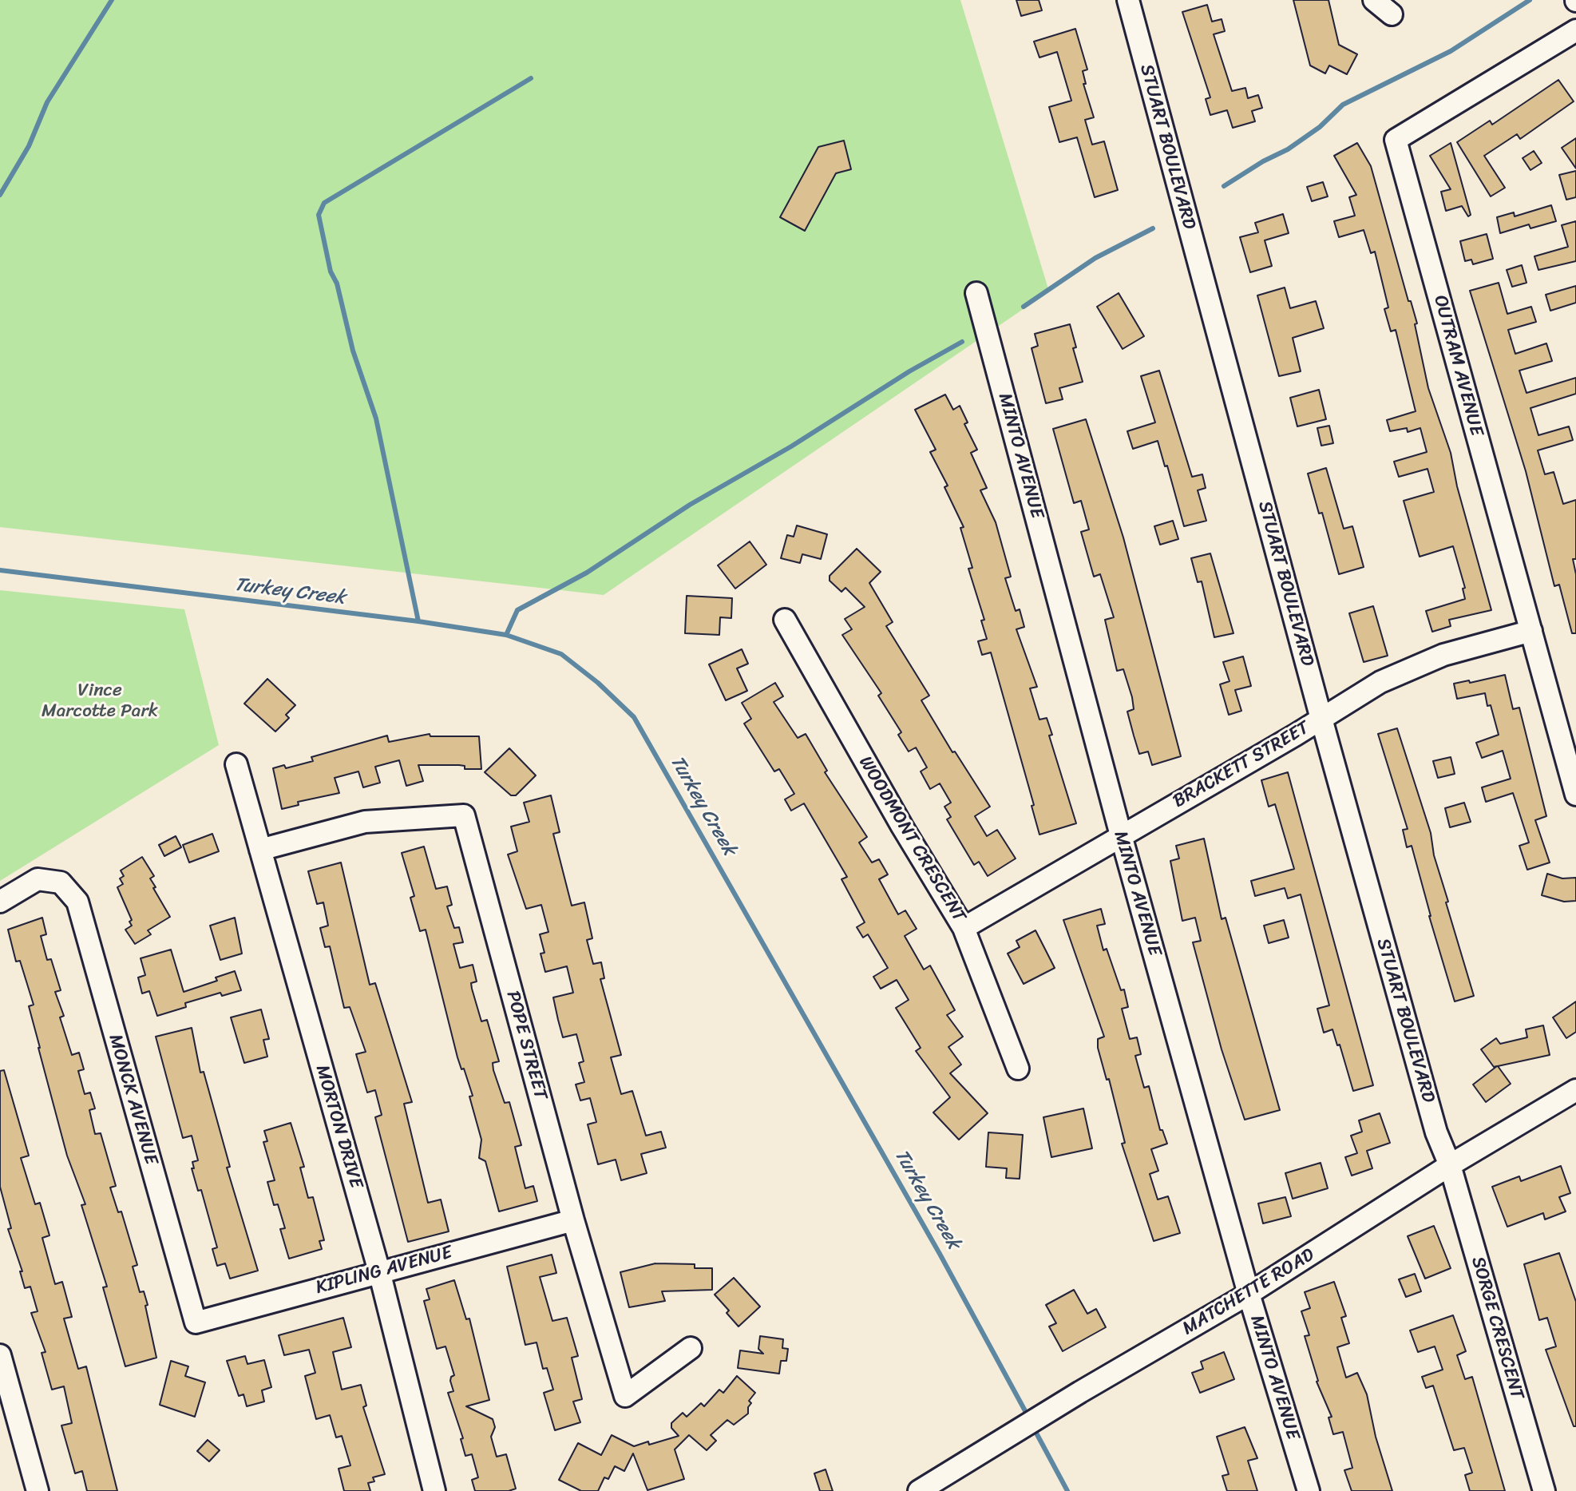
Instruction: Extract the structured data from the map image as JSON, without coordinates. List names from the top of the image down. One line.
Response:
{"streets":{"street":["STUART BOULEVARD","OUTRAM AVENUE","MINTO AVENUE","BRACKETT STREET","WOODMONT CRESCENT","POPE STREET","MONCK AVENUE","MORTON DRIVE","KIPLING AVENUE","MATCHETTE ROAD","SORGE CRESCENT"]},"crossings":[["STUART BOULEVARD","BRACKETT STREET"],["STUART BOULEVARD","MATCHETTE ROAD"],["STUART BOULEVARD","SORGE CRESCENT"],["OUTRAM AVENUE","BRACKETT STREET"],["MINTO AVENUE","BRACKETT STREET"],["MINTO AVENUE","MATCHETTE ROAD"],["BRACKETT STREET","WOODMONT CRESCENT"],["POPE STREET","MORTON DRIVE"],["POPE STREET","KIPLING AVENUE"],["MONCK AVENUE","KIPLING AVENUE"],["MORTON DRIVE","KIPLING AVENUE"],["MATCHETTE ROAD","SORGE CRESCENT"]],"water":["Turkey Creek"],"parks":["Vince Marcotte Park"]}
